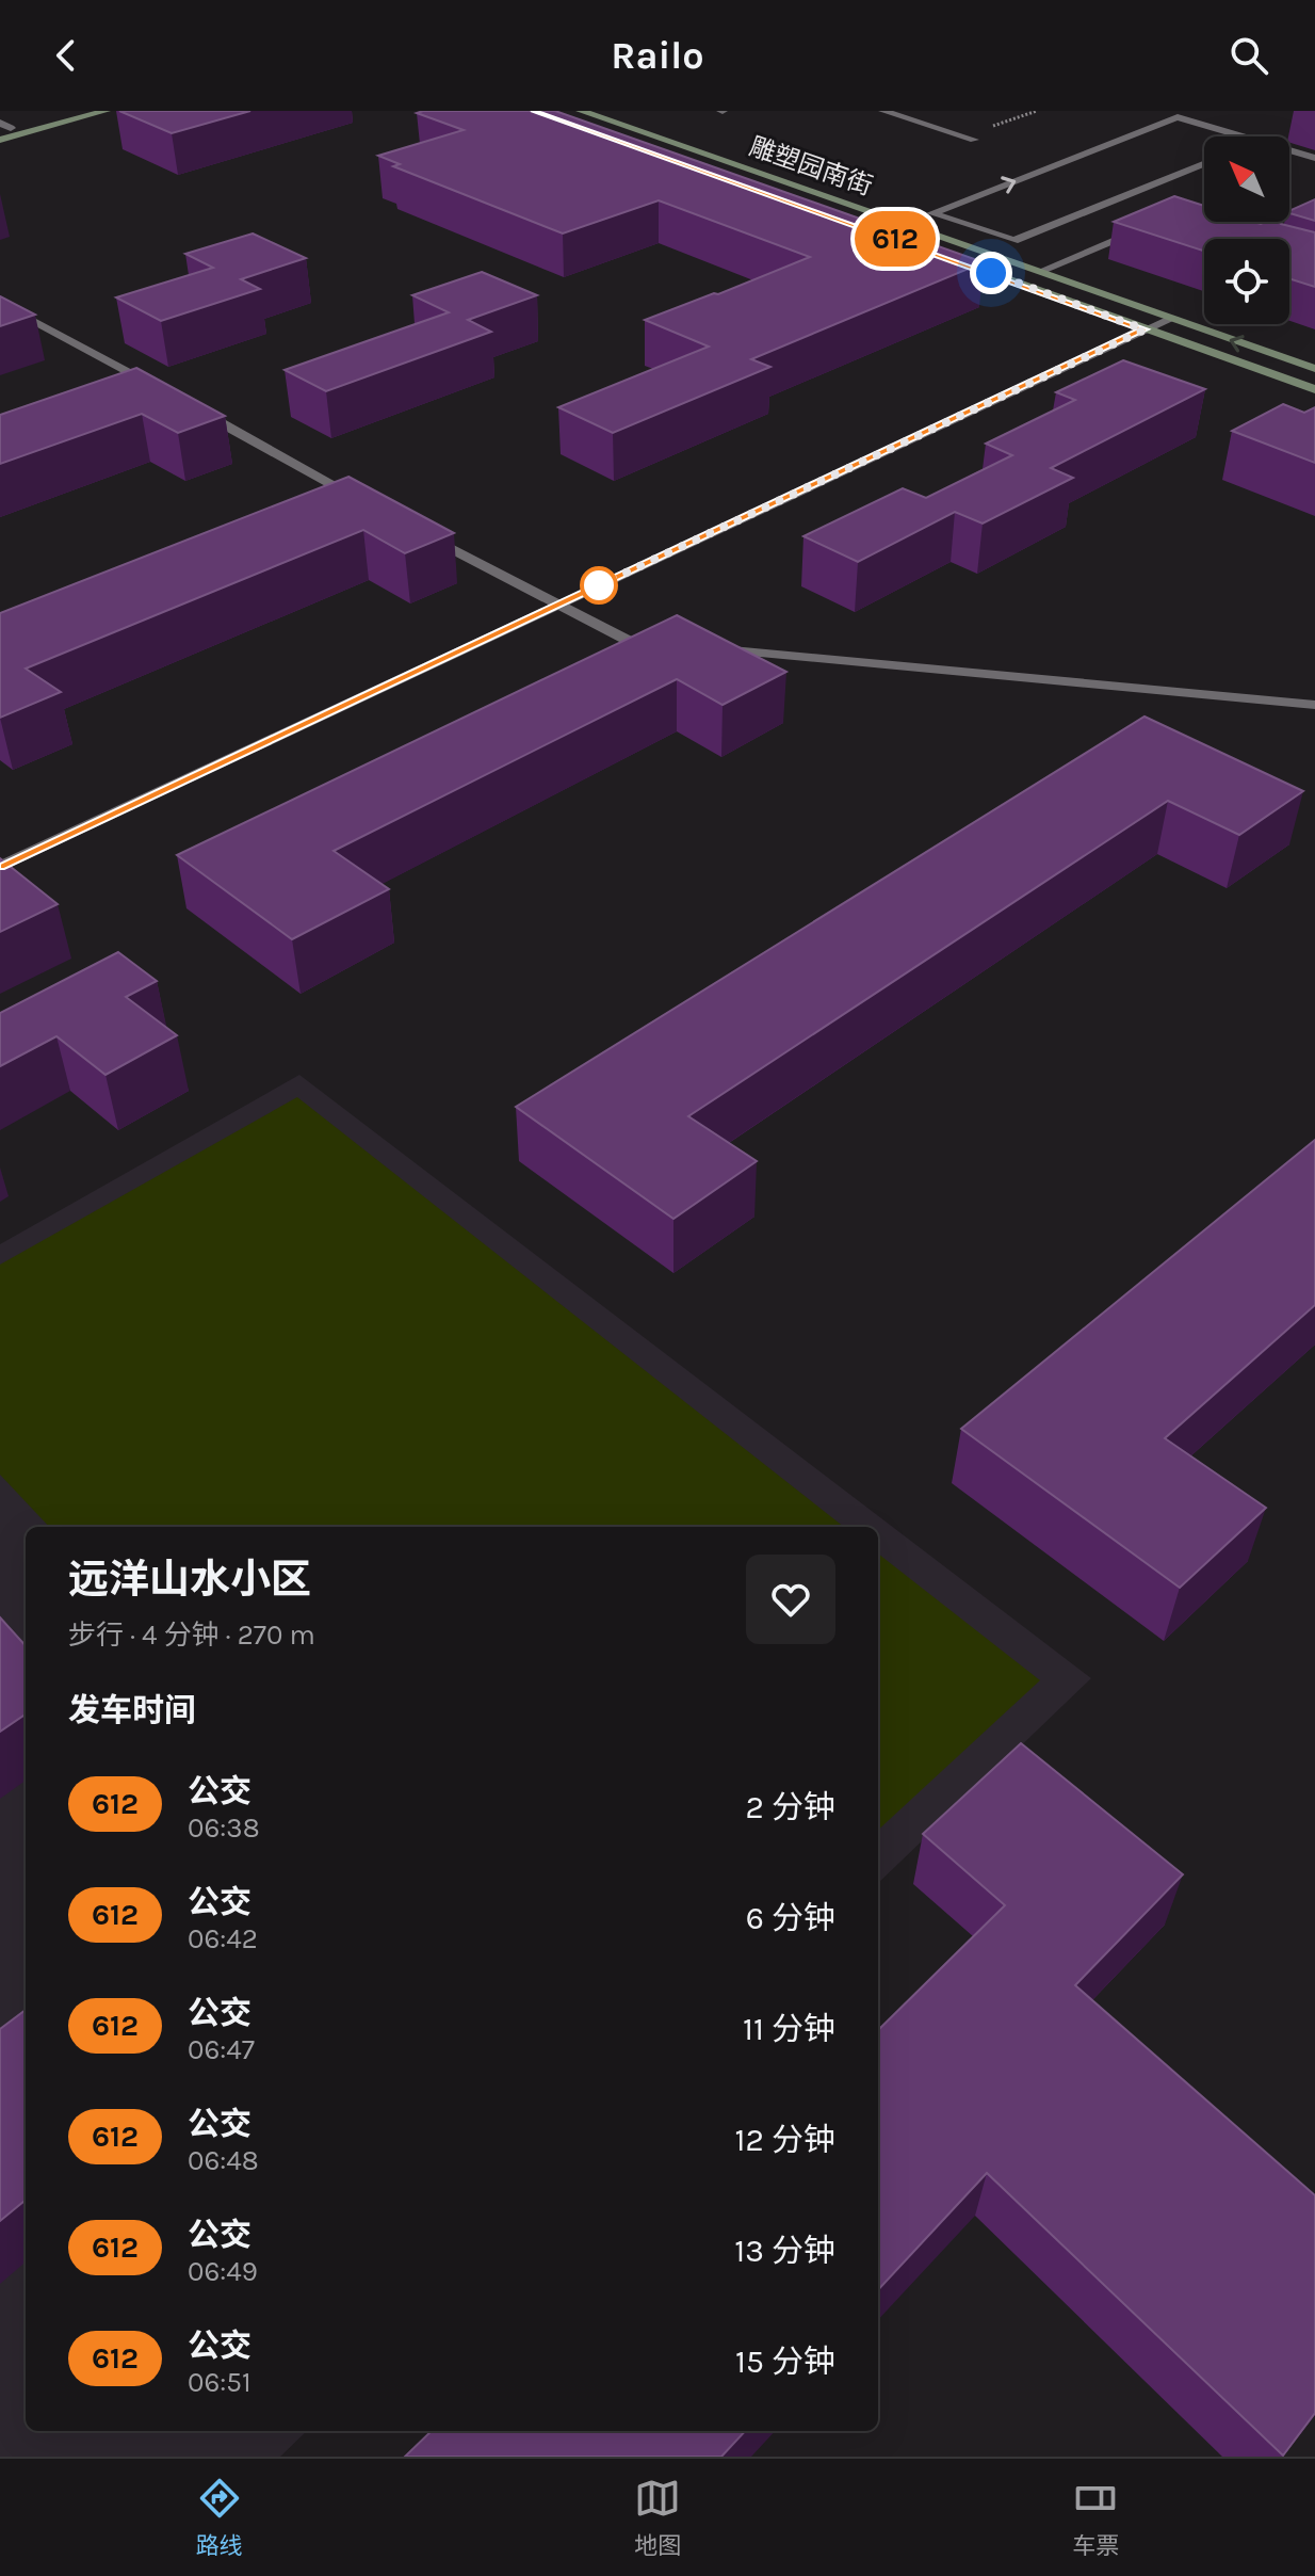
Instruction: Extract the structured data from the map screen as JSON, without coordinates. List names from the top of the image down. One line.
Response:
{"streets":{"main road":["雕塑园南街"]},"lines":["bus line 612"],"north":"top left","page":{"header":"Railo","on_map":"612","heading":[["远洋山水小区","步行 · 4 分钟 · 270 m"],"发车时间"],"list":[{"mark":"612","name":"公交","note":"06:38","value":"2 分钟"},{"mark":"612","name":"公交","note":"06:42","value":"6 分钟"},{"mark":"612","name":"公交","note":"06:47","value":"11 分钟"},{"mark":"612","name":"公交","note":"06:48","value":"12 分钟"},{"mark":"612","name":"公交","note":"06:49","value":"13 分钟"},{"mark":"612","name":"公交","note":"06:51","value":"15 分钟"}],"tabs":["路线","地图","车票"]}}
